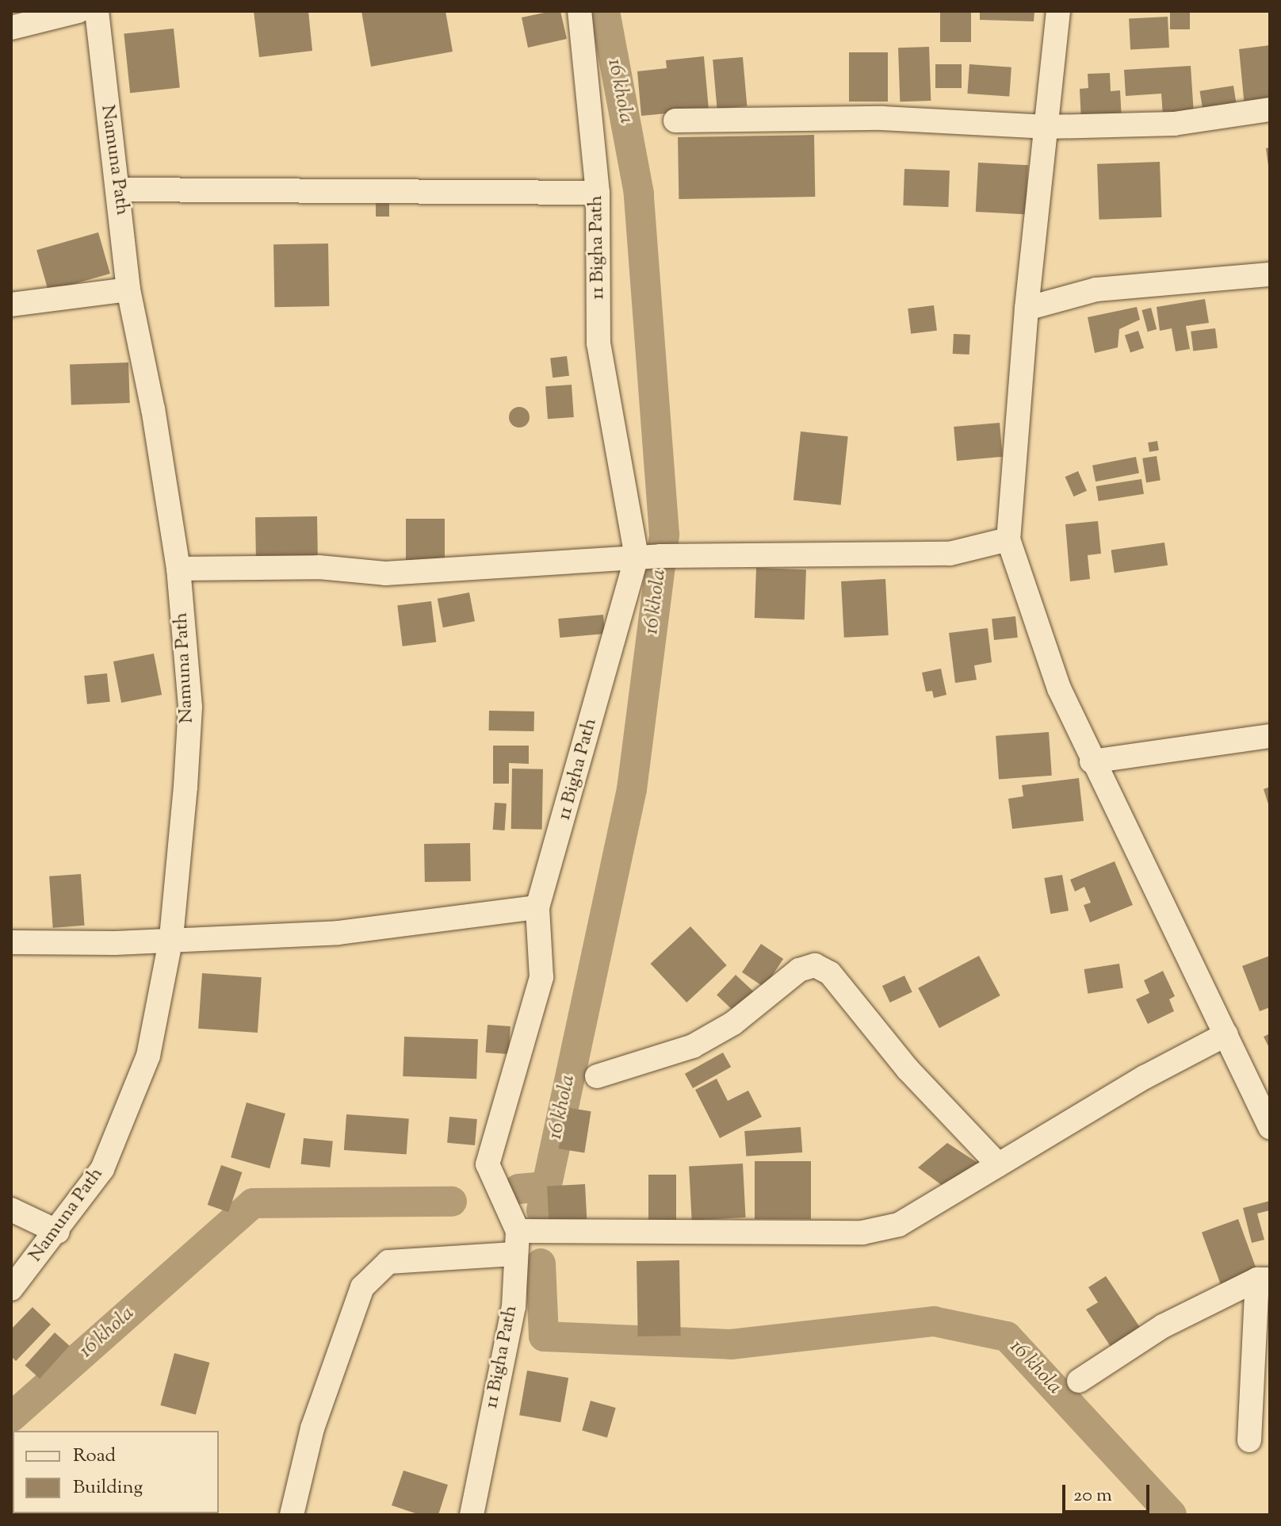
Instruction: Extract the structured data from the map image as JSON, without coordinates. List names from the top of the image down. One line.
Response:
{"streets":{"street":["Namuna Path","11 Bigha Path"]},"water":["16 khola"],"legend":["Road","Building"],"scale_bar":"20 m"}
